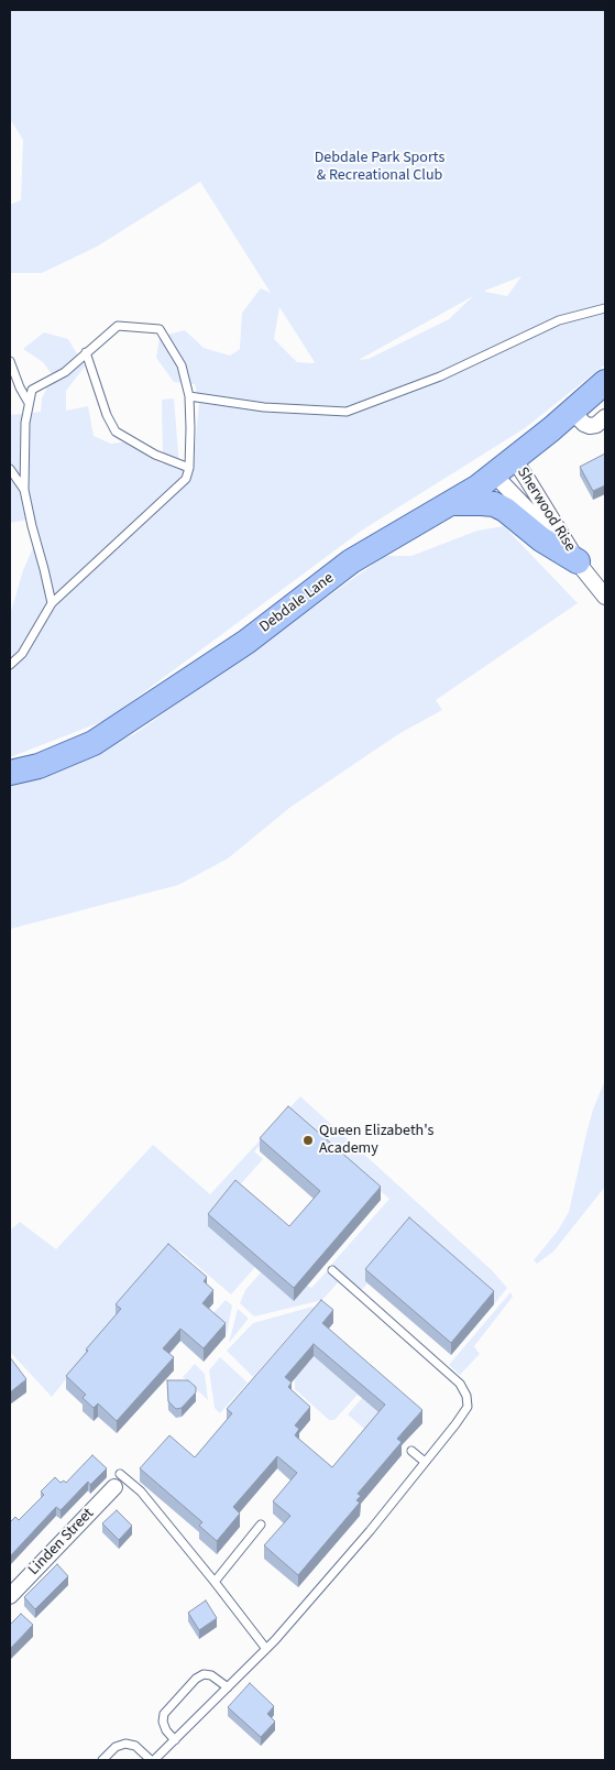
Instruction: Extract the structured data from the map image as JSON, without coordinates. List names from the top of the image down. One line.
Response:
{"streets":{"main road":["Debdale Lane"],"street":["Sherwood Rise","Linden Street"]},"crossings":[["Sherwood Rise","Debdale Lane"]],"parks":["Debdale Park Sports & Recreational Club"],"places":["Queen Elizabeth's Academy"]}
